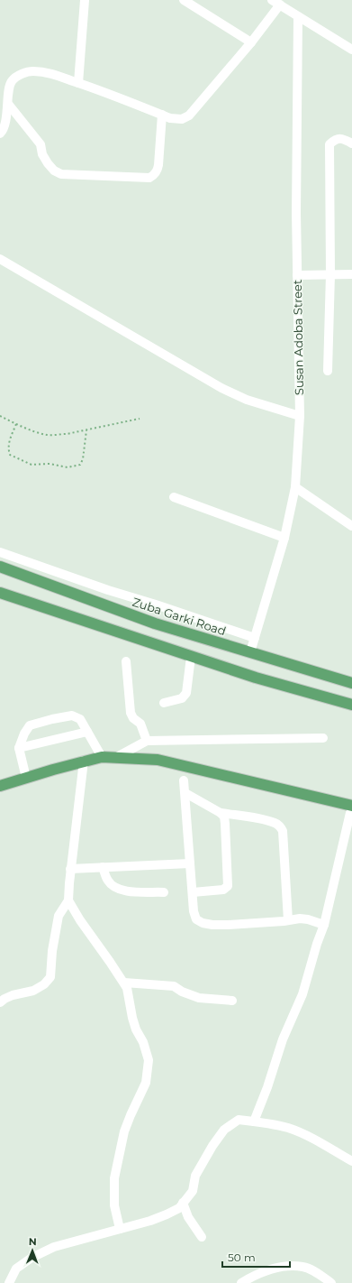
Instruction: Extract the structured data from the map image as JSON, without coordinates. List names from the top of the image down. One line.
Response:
{"streets":{"main road":["Zuba Garki Road"],"street":["Susan Adoba Street"]},"crossings":[["Susan Adoba Street","Zuba Garki Road"]],"scale_bar":"50 m","north":"top"}
